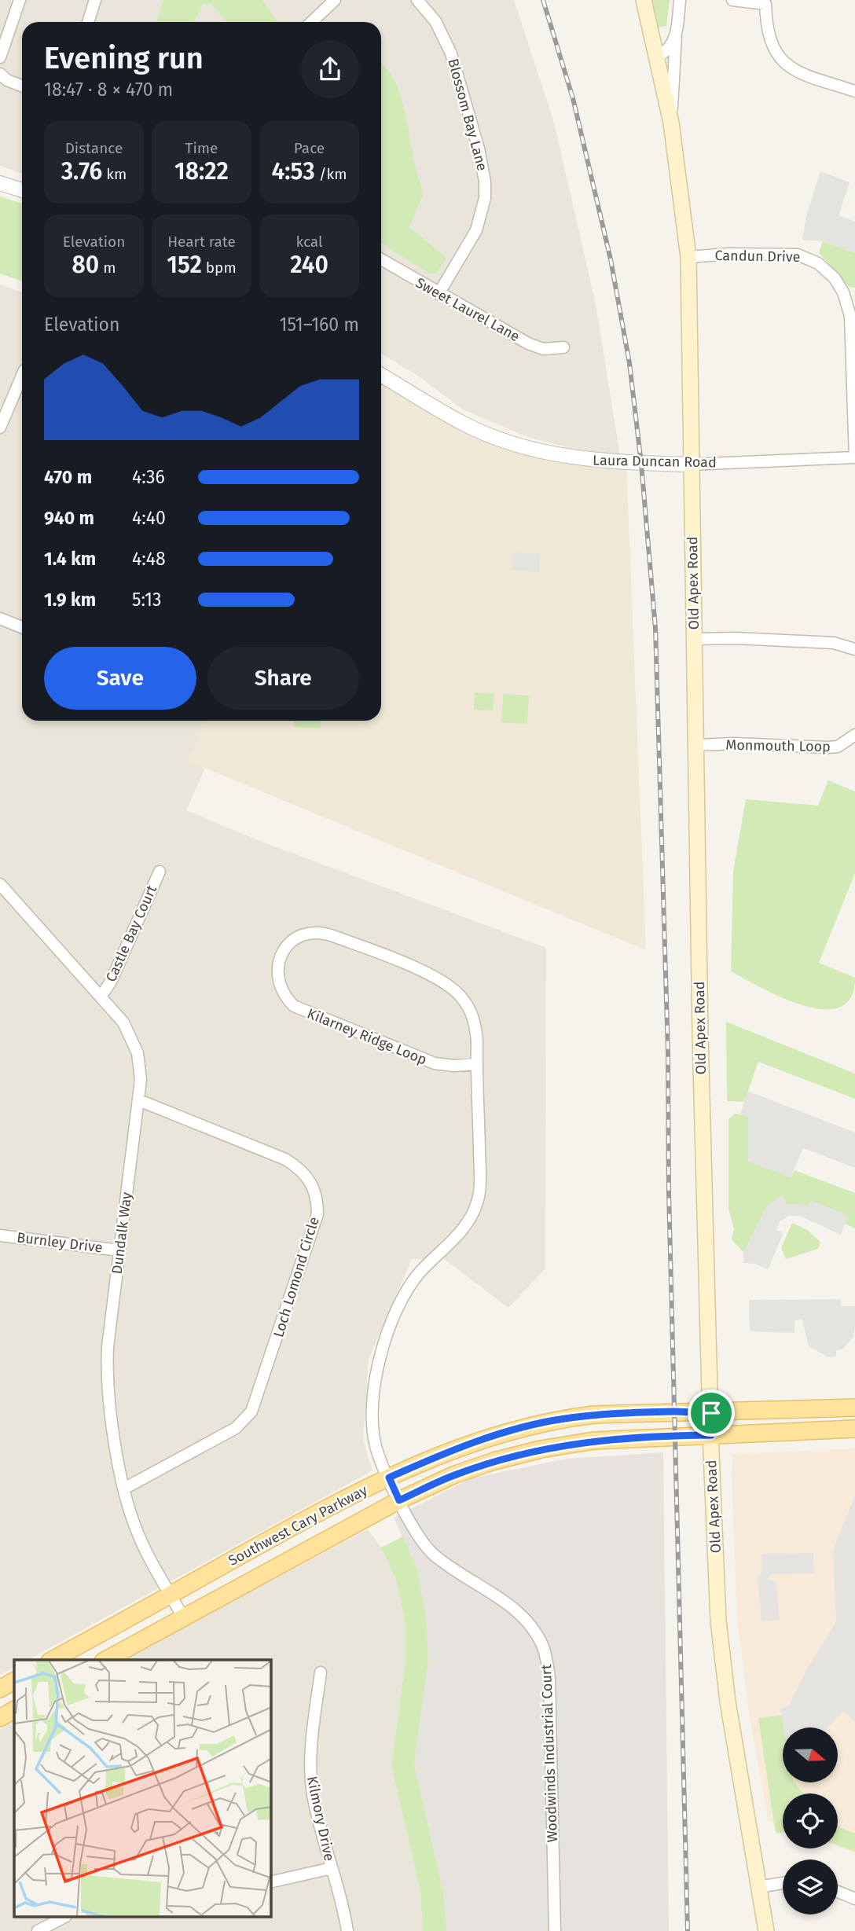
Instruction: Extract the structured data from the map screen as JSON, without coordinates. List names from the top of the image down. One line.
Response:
{"streets":{"main road":["Old Apex Road","Southwest Cary Parkway"],"street":["Blossom Bay Lane","Candun Drive","Sweet Laurel Lane","Laura Duncan Road","Monmouth Loop","Castle Bay Court","Kilarney Ridge Loop","Dundalk Way","Burnley Drive","Loch Lomond Circle","Woodwinds Industrial Court","Kilmory Drive"]},"crossings":[["Blossom Bay Lane","Sweet Laurel Lane"],["Candun Drive","Laura Duncan Road"],["Candun Drive","Old Apex Road"],["Laura Duncan Road","Old Apex Road"],["Old Apex Road","Monmouth Loop"],["Old Apex Road","Southwest Cary Parkway"],["Castle Bay Court","Dundalk Way"],["Kilarney Ridge Loop","Southwest Cary Parkway"],["Kilarney Ridge Loop","Woodwinds Industrial Court"],["Dundalk Way","Burnley Drive"],["Dundalk Way","Loch Lomond Circle"],["Dundalk Way","Southwest Cary Parkway"],["Southwest Cary Parkway","Woodwinds Industrial Court"]],"north":"right","page":{"heading":["Evening run","18:47 · 8 × 470 m"],"stats":[["Distance","3.76 km"],["Time","18:22"],["Pace","4:53 /km"],["Elevation","80 m"],["Heart rate","152 bpm"],["kcal","240"]],"chart":["Elevation","151–160 m"],"list":[{"name":"470 m","note":"4:36"},{"name":"940 m","note":"4:40"},{"name":"1.4 km","note":"4:48"},{"name":"1.9 km","note":"5:13"}],"buttons":["Save","Share"]}}
